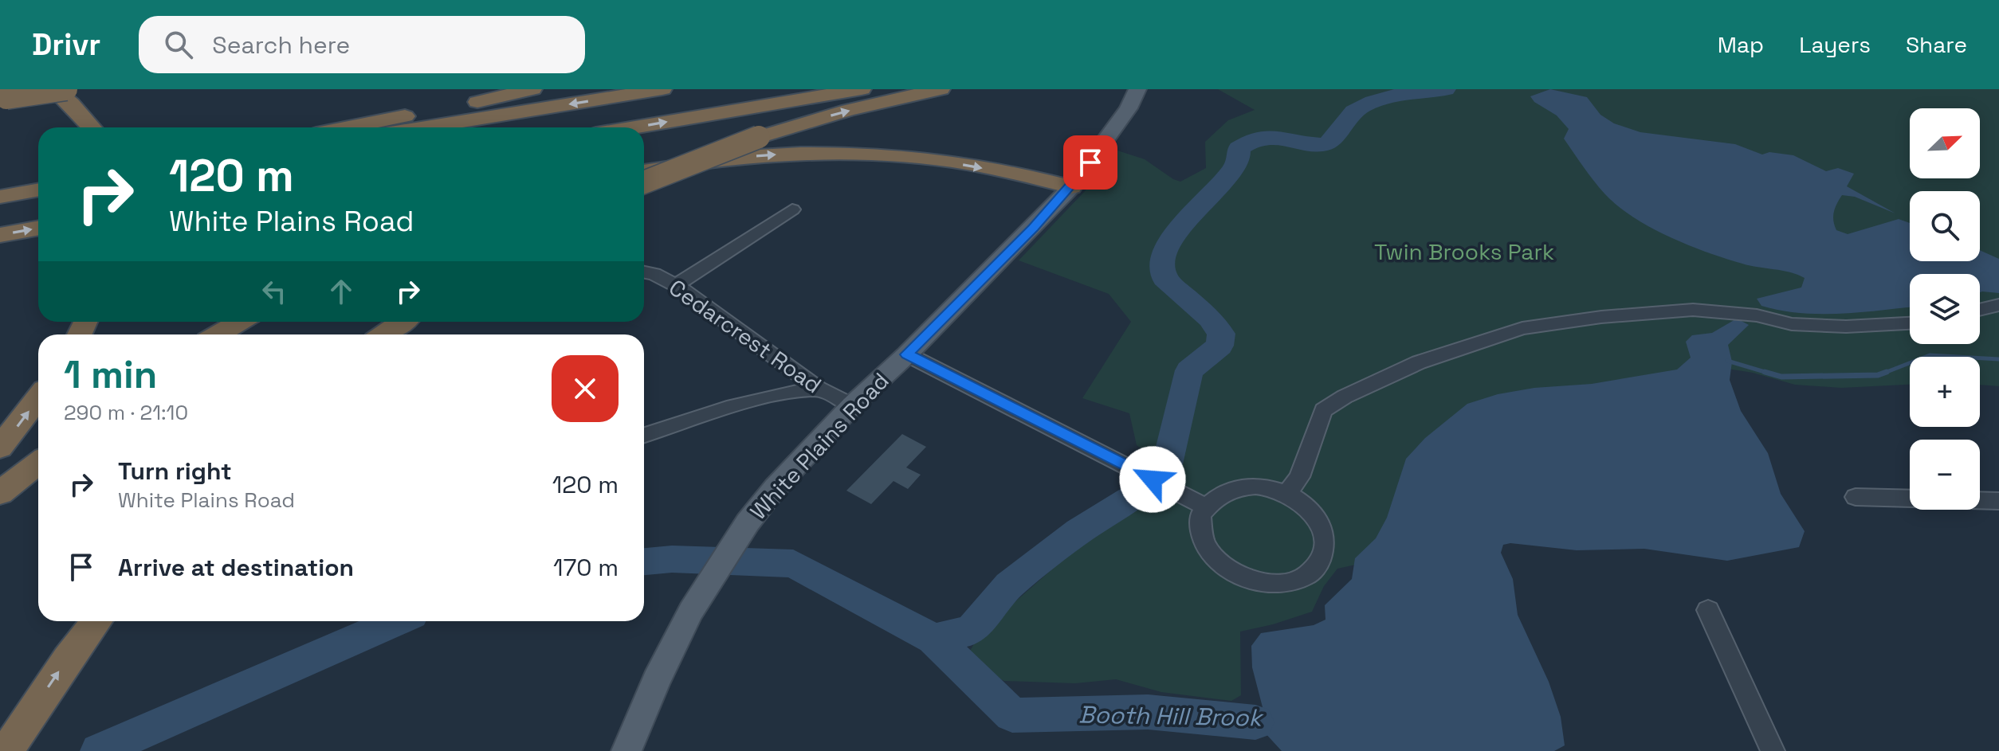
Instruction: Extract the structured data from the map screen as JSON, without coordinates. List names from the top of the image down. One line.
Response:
{"streets":{"main road":["White Plains Road"],"street":["Cedarcrest Road"]},"crossings":[["Cedarcrest Road","White Plains Road"]],"water":["Booth Hill Brook"],"parks":["Twin Brooks Park"],"north":"top right","page":{"header":"Drivr","search":"Search here","nav":["Map","Layers","Share"],"map_buttons":["+","−"],"turn":["120 m","White Plains Road"],"heading":["1 min","290 m · 21:10"],"list":[{"name":"Turn right","note":"White Plains Road","value":"120 m"},{"name":"Arrive at destination","value":"170 m"}]}}
